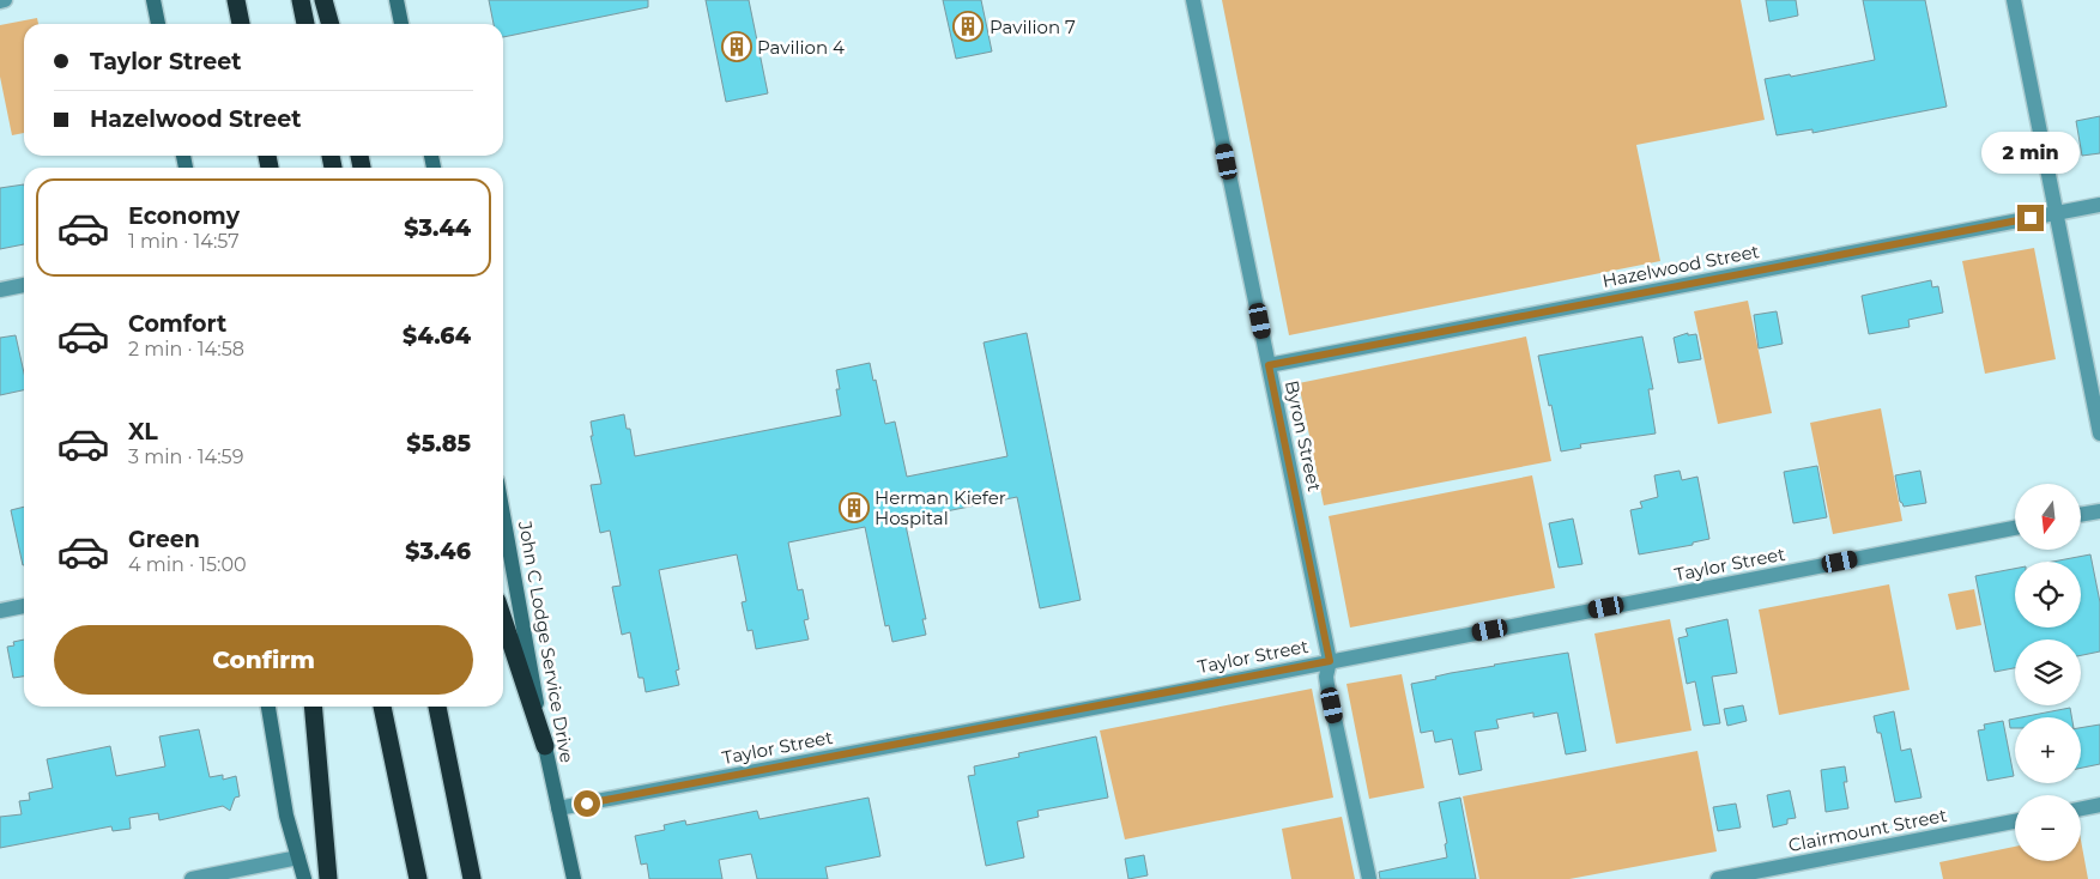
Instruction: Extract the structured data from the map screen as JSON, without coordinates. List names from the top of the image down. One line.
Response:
{"streets":{"main road":["John C Lodge Service Drive"],"street":["Hazelwood Street","Byron Street","Taylor Street","Clairmount Street"]},"crossings":[["Hazelwood Street","Byron Street"],["Byron Street","Taylor Street"],["Taylor Street","John C Lodge Service Drive"]],"places":{"building":["Pavilion 7","Pavilion 4","Herman Kiefer Hospital"]},"north":"bottom","page":{"banner":["Taylor Street","Hazelwood Street"],"bubble":"2 min","list":[{"name":"Economy","note":"1 min · 14:57","value":"$3.44"},{"name":"Comfort","note":"2 min · 14:58","value":"$4.64"},{"name":"XL","note":"3 min · 14:59","value":"$5.85"},{"name":"Green","note":"4 min · 15:00","value":"$3.46"}],"map_buttons":["+","−"],"buttons":"Confirm"}}
